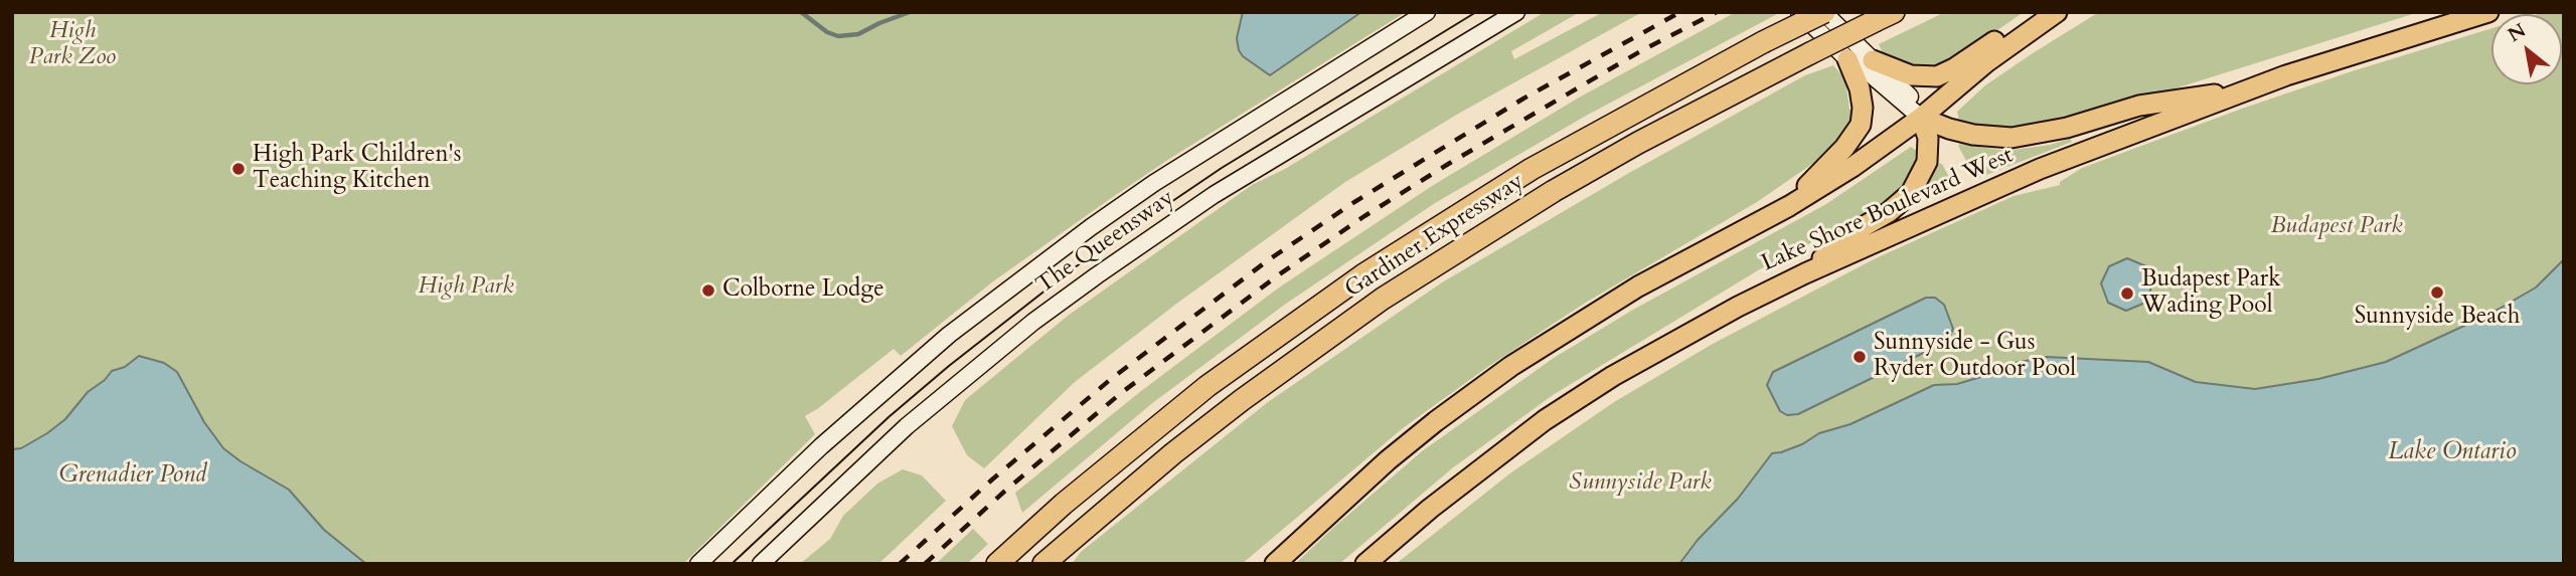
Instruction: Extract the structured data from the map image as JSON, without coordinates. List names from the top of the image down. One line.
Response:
{"streets":{"highway":["Lake Shore Boulevard West","Gardiner Expressway"],"main road":["The Queensway"]},"water":["Lake Ontario","Grenadier Pond"],"parks":["High Park Zoo","Budapest Park","High Park","Sunnyside Park"],"places":["High Park Children's Teaching Kitchen","Colborne Lodge","Sunnyside Beach","Budapest Park Wading Pool","Sunnyside - Gus Ryder Outdoor Pool"],"north":"top left"}
